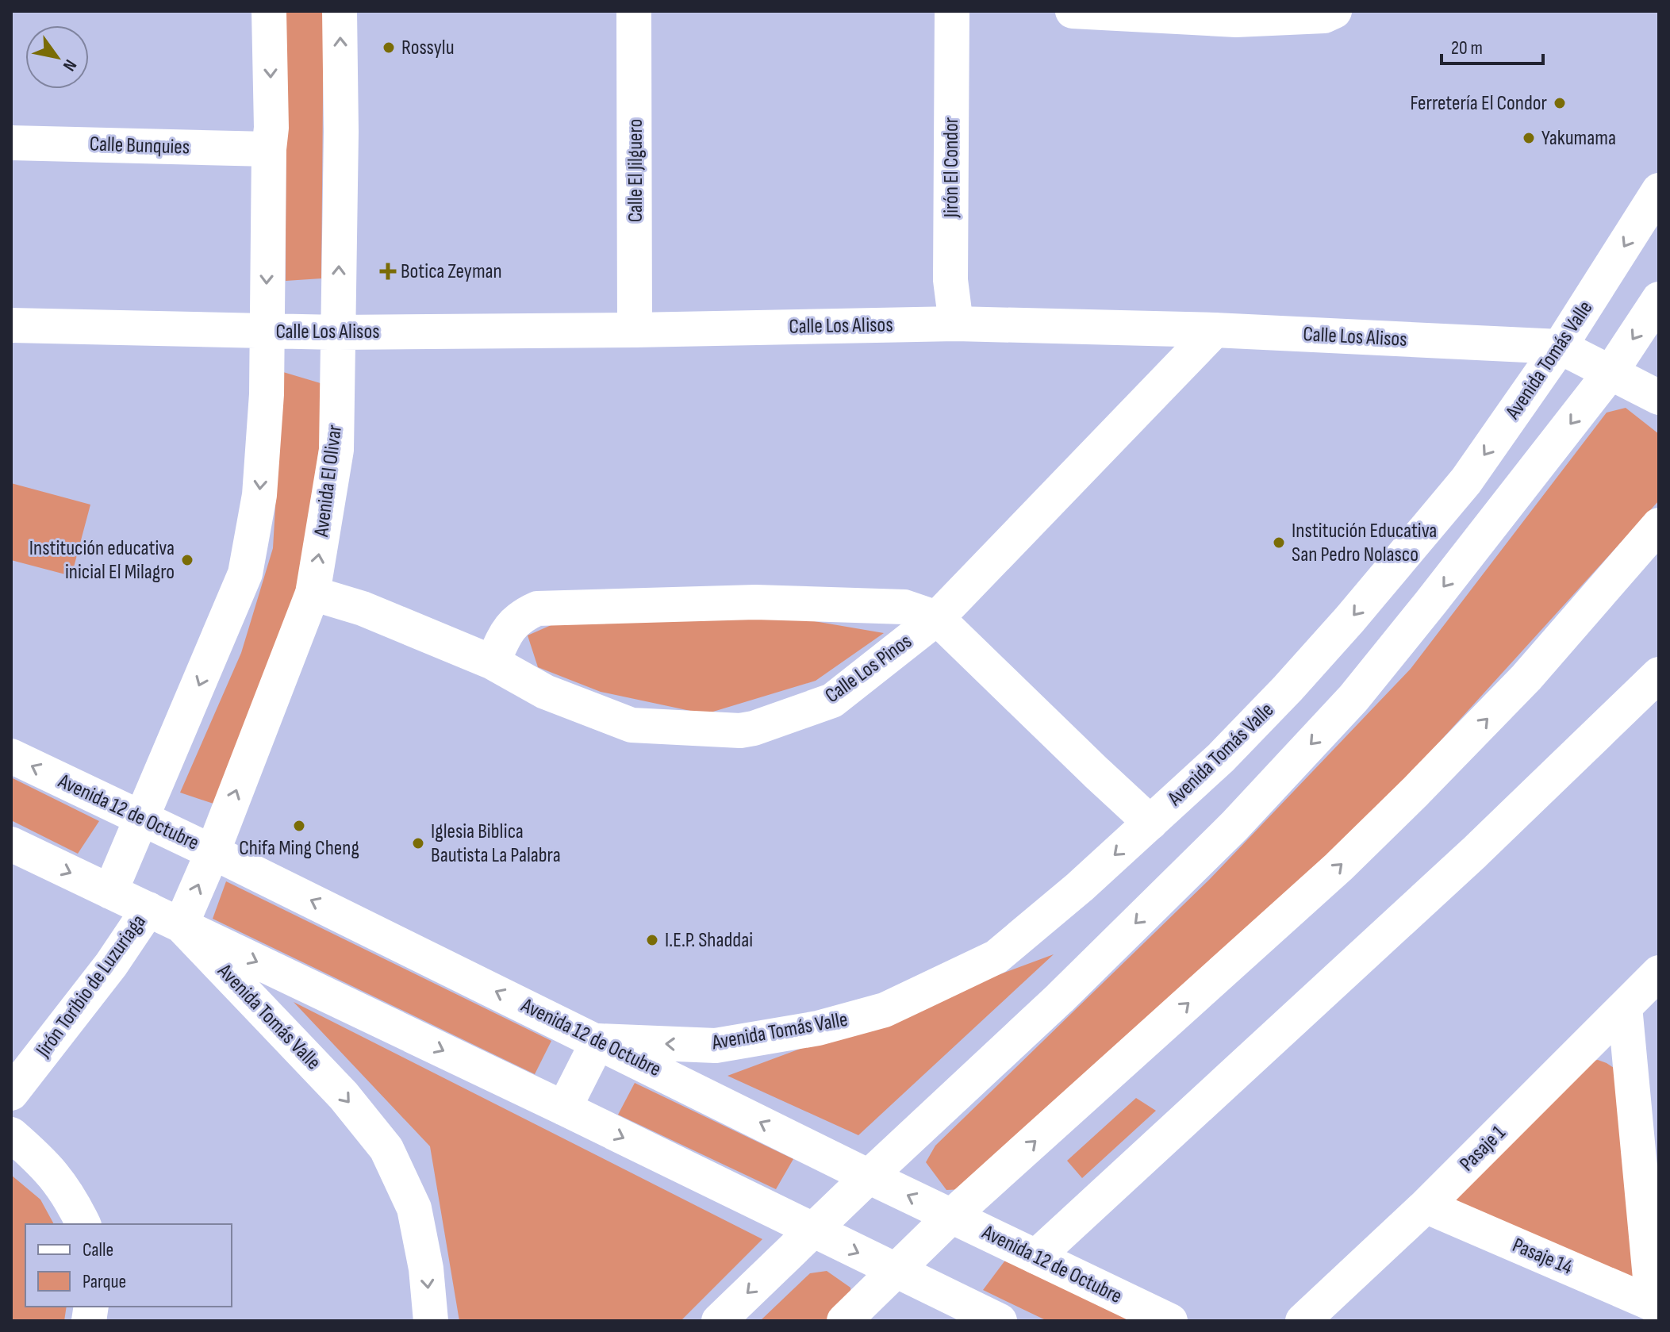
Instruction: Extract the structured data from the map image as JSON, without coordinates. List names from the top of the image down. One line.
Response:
{"streets":{"street":["Calle Bunquies","Jirón El Condor","Calle El Jilguero","Calle Los Alisos","Avenida Tomás Valle","Avenida El Olivar","Calle Los Pinos","Avenida 12 de Octubre","Jirón Toribio de Luzuriaga","Pasaje 1","Pasaje 14"]},"crossings":[["Jirón El Condor","Calle Los Alisos"],["Calle El Jilguero","Calle Los Alisos"],["Calle Los Alisos","Avenida Tomás Valle"],["Calle Los Alisos","Avenida El Olivar"],["Calle Los Alisos","Calle Los Pinos"],["Avenida Tomás Valle","Avenida El Olivar"],["Avenida Tomás Valle","Avenida 12 de Octubre"],["Avenida El Olivar","Calle Los Pinos"],["Avenida El Olivar","Avenida 12 de Octubre"],["Pasaje 1","Pasaje 14"]],"places":{"other":["Rossylu","Ferretería El Condor","Yakumama","Institución Educativa San Pedro Nolasco","Institución educativa inicial El Milagro","Chifa Ming Cheng","Iglesia Biblica Bautista La Palabra","I.E.P. Shaddai"],"health":["Botica Zeyman"]},"legend":["Calle","Parque"],"scale_bar":"20 m","north":"bottom right"}
